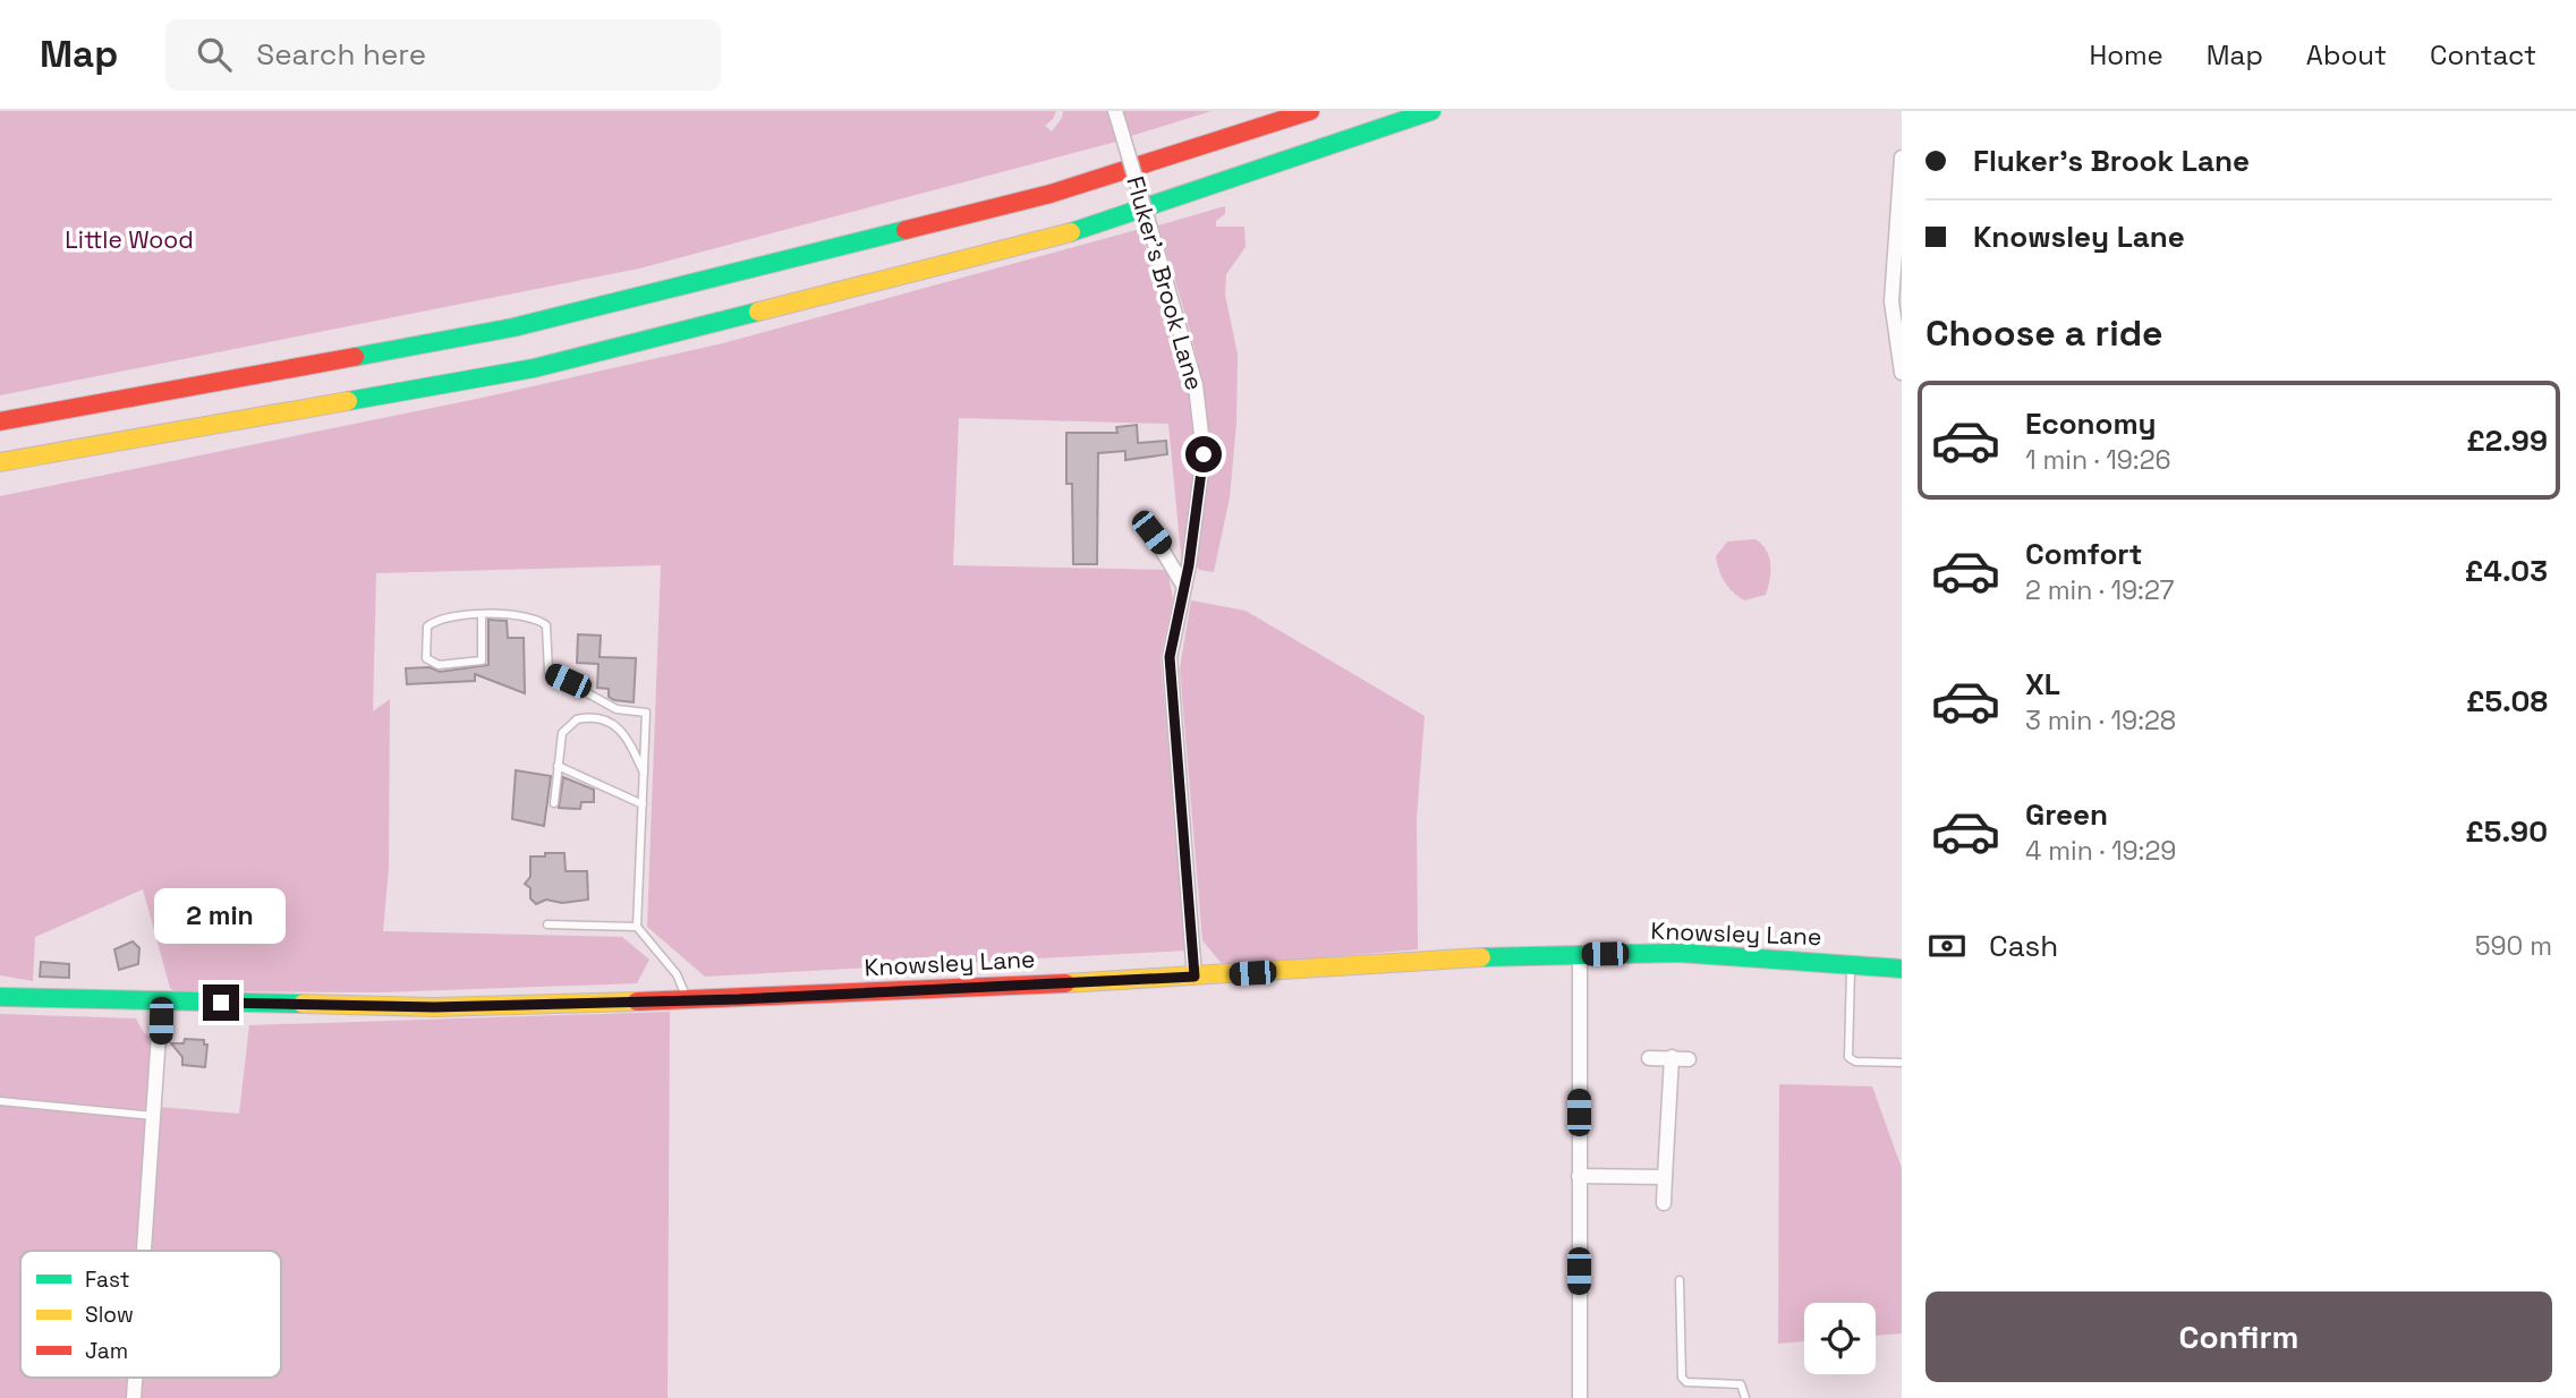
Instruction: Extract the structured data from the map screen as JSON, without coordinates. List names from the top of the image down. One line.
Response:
{"streets":{"main road":["Knowsley Lane"],"street":["Fluker's Brook Lane"]},"crossings":[["Fluker's Brook Lane","Knowsley Lane"]],"parks":["Little Wood"],"legend":["Fast","Slow","Jam"],"page":{"header":"Map","search":"Search here","nav":["Home","Map","About","Contact"],"banner":["Fluker's Brook Lane","Knowsley Lane"],"heading":"Choose a ride","list":[{"name":"Economy","note":"1 min · 19:26","value":"£2.99"},{"name":"Comfort","note":"2 min · 19:27","value":"£4.03"},{"name":"XL","note":"3 min · 19:28","value":"£5.08"},{"name":"Green","note":"4 min · 19:29","value":"£5.90"}],"bubble":"2 min","pay":["Cash","590 m"],"buttons":"Confirm"}}
